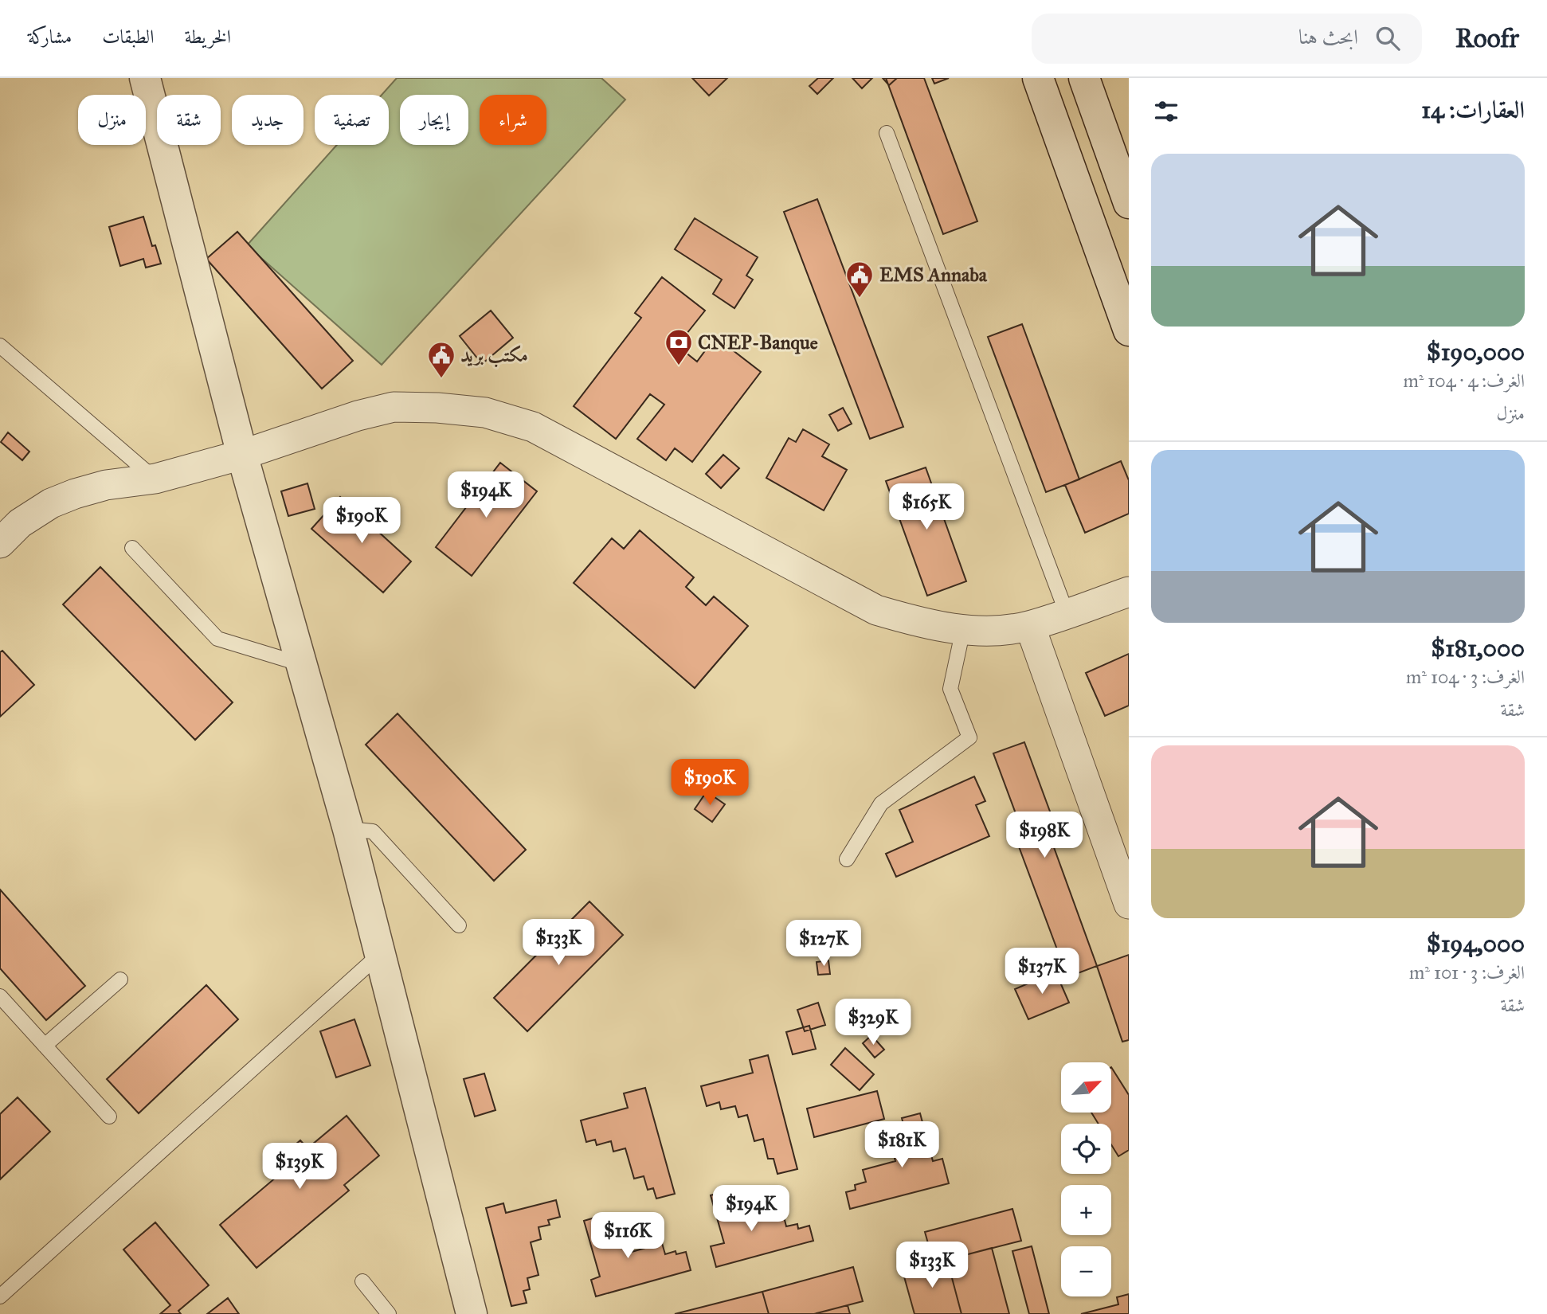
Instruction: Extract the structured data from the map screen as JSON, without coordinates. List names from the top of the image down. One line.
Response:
{"places":{"public building":["EMS Annaba","مكتب بريد"],"bank":["CNEP-Banque"]},"north":"top right","page":{"header":"Roofr","search":"ابحث هنا","nav":["الخريطة","الطبقات","مشاركة"],"heading":"العقارات: 14","chip":["شراء","إيجار","تصفية","جديد","شقة","منزل"],"list":[{"name":"$190,000","note":"الغرف: 4 · 104 m² · منزل"},{"name":"$181,000","note":"الغرف: 3 · 104 m² · شقة"},{"name":"$194,000","note":"الغرف: 3 · 101 m² · شقة"}],"price":["$194K","$165K","$190K","$190K","$198K","$133K","$127K","$137K","$329K","$181K","$139K","$194K","$116K","$133K"],"map_buttons":["+","−"]}}
